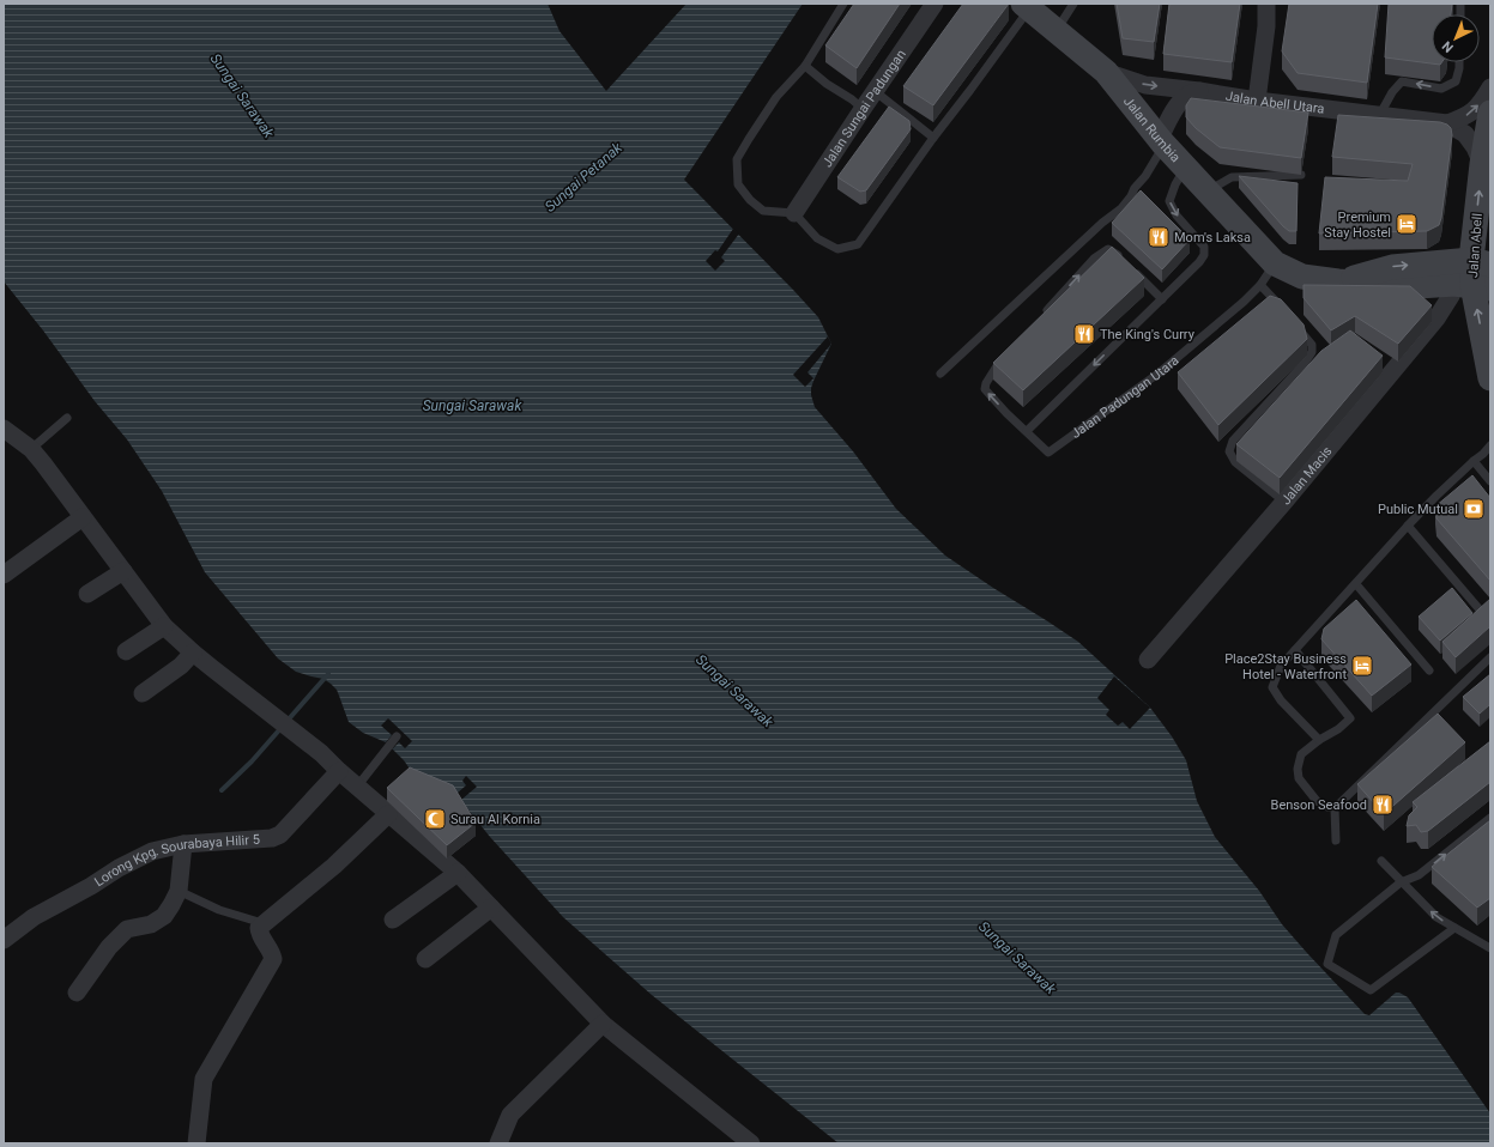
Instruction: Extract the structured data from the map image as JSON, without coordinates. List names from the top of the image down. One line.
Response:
{"streets":{"street":["Jalan Abell Utara","Jalan Sungai Padungan","Jalan Rumbia","Jalan Abell","Jalan Macis","Lorong Kpg. Sourabaya Hilir 5"],"lane":["Jalan Padungan Utara"]},"crossings":[["Jalan Abell Utara","Jalan Rumbia"],["Jalan Rumbia","Jalan Padungan Utara"],["Jalan Abell","Jalan Macis"]],"one_way":["Jalan Abell"],"water":["Sungai Sarawak","Sungai Petanak"],"places":{"hotel":["Premium Stay Hostel","Place2Stay Business Hotel - Waterfront"],"restaurant":["Mom's Laksa","The King's Curry","Benson Seafood"],"bank":["Public Mutual"],"mosque":["Surau Al Kornia"]},"north":"bottom left"}
